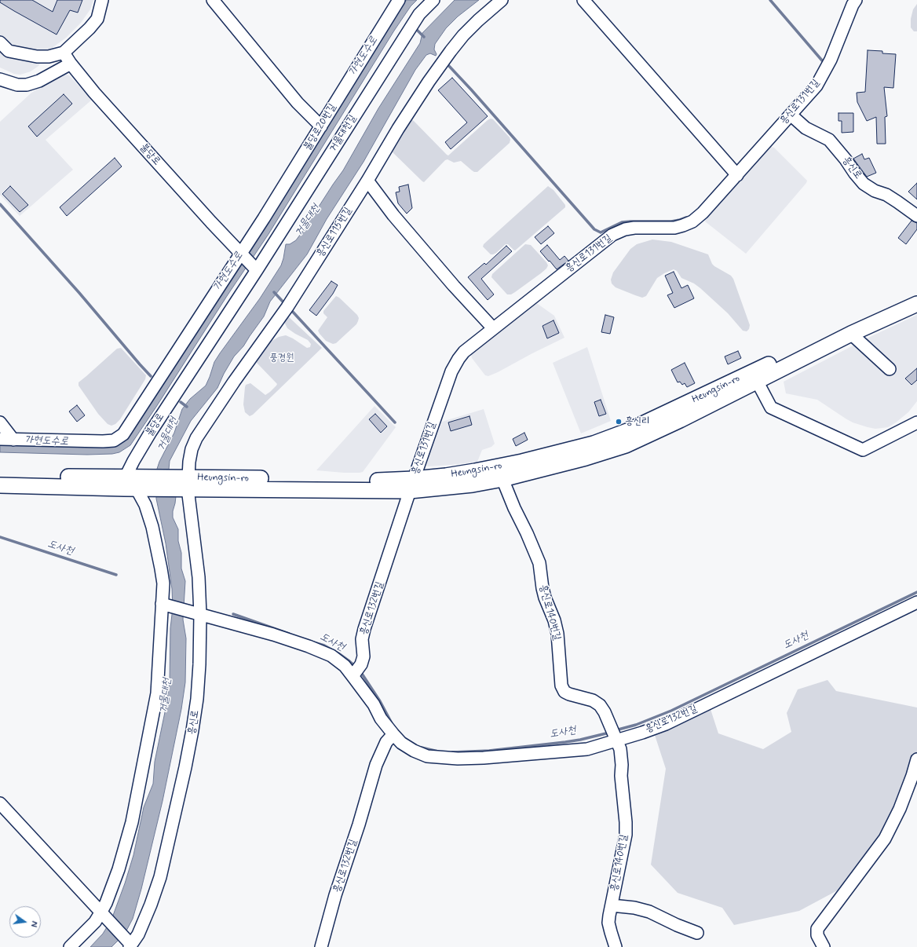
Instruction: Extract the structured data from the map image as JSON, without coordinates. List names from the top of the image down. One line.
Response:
{"streets":{"main road":["Heungsin-ro"],"street":["흥신로131번길","불당로20번길","거물대천길","불당로","흥신로","흥신로115번길","흥신로132번길","흥신로140번길"]},"crossings":[["흥신로131번길","흥신로"],["흥신로131번길","Heungsin-ro"],["흥신로131번길","흥신로132번길"],["불당로20번길","불당로"],["거물대천길","불당로"],["흥신로","흥신로115번길"],["흥신로","Heungsin-ro"],["흥신로115번길","Heungsin-ro"],["Heungsin-ro","흥신로132번길"],["Heungsin-ro","흥신로140번길"],["흥신로132번길","흥신로140번길"]],"water":["가현도수로","거물대천","도사천"],"parks":["풍경원"],"places":["흥신리"],"north":"right"}
